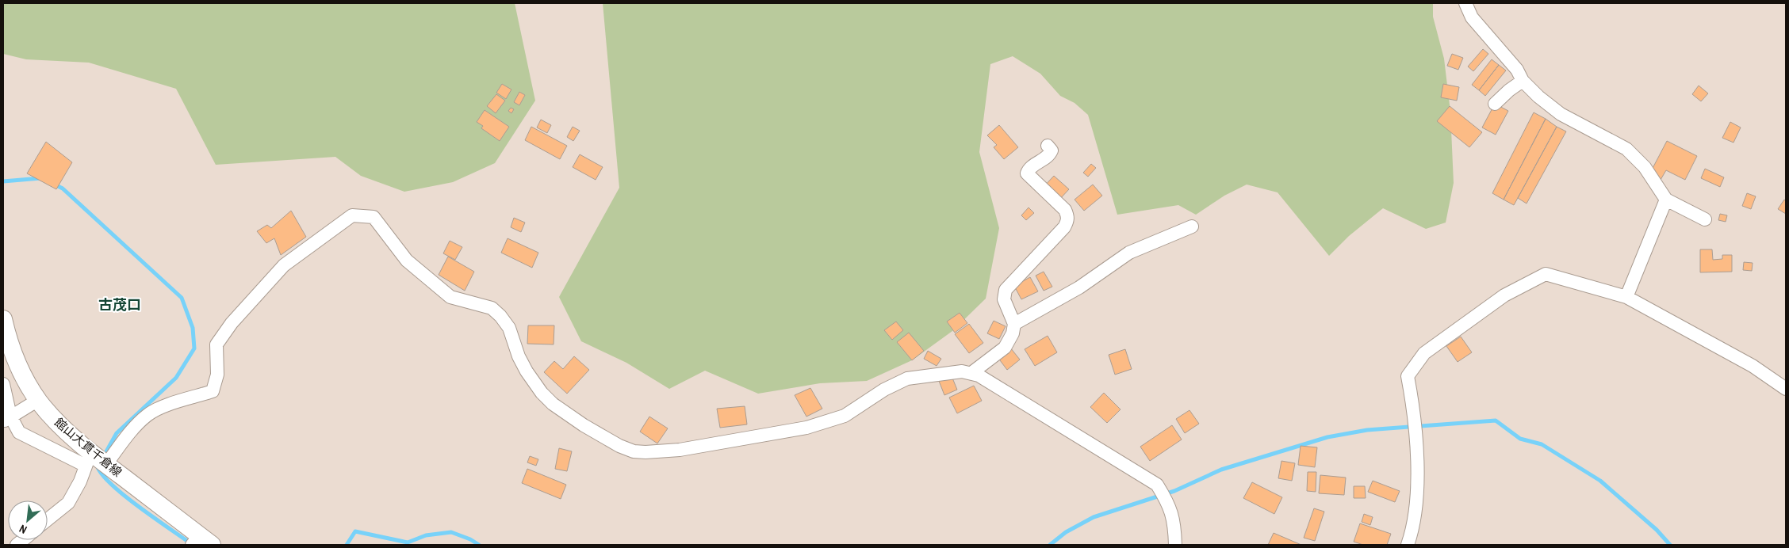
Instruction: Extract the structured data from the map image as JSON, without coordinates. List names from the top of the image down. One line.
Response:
{"streets":{"main road":["館山大貫千倉線"]},"districts":["古茂口"],"north":"bottom left"}
